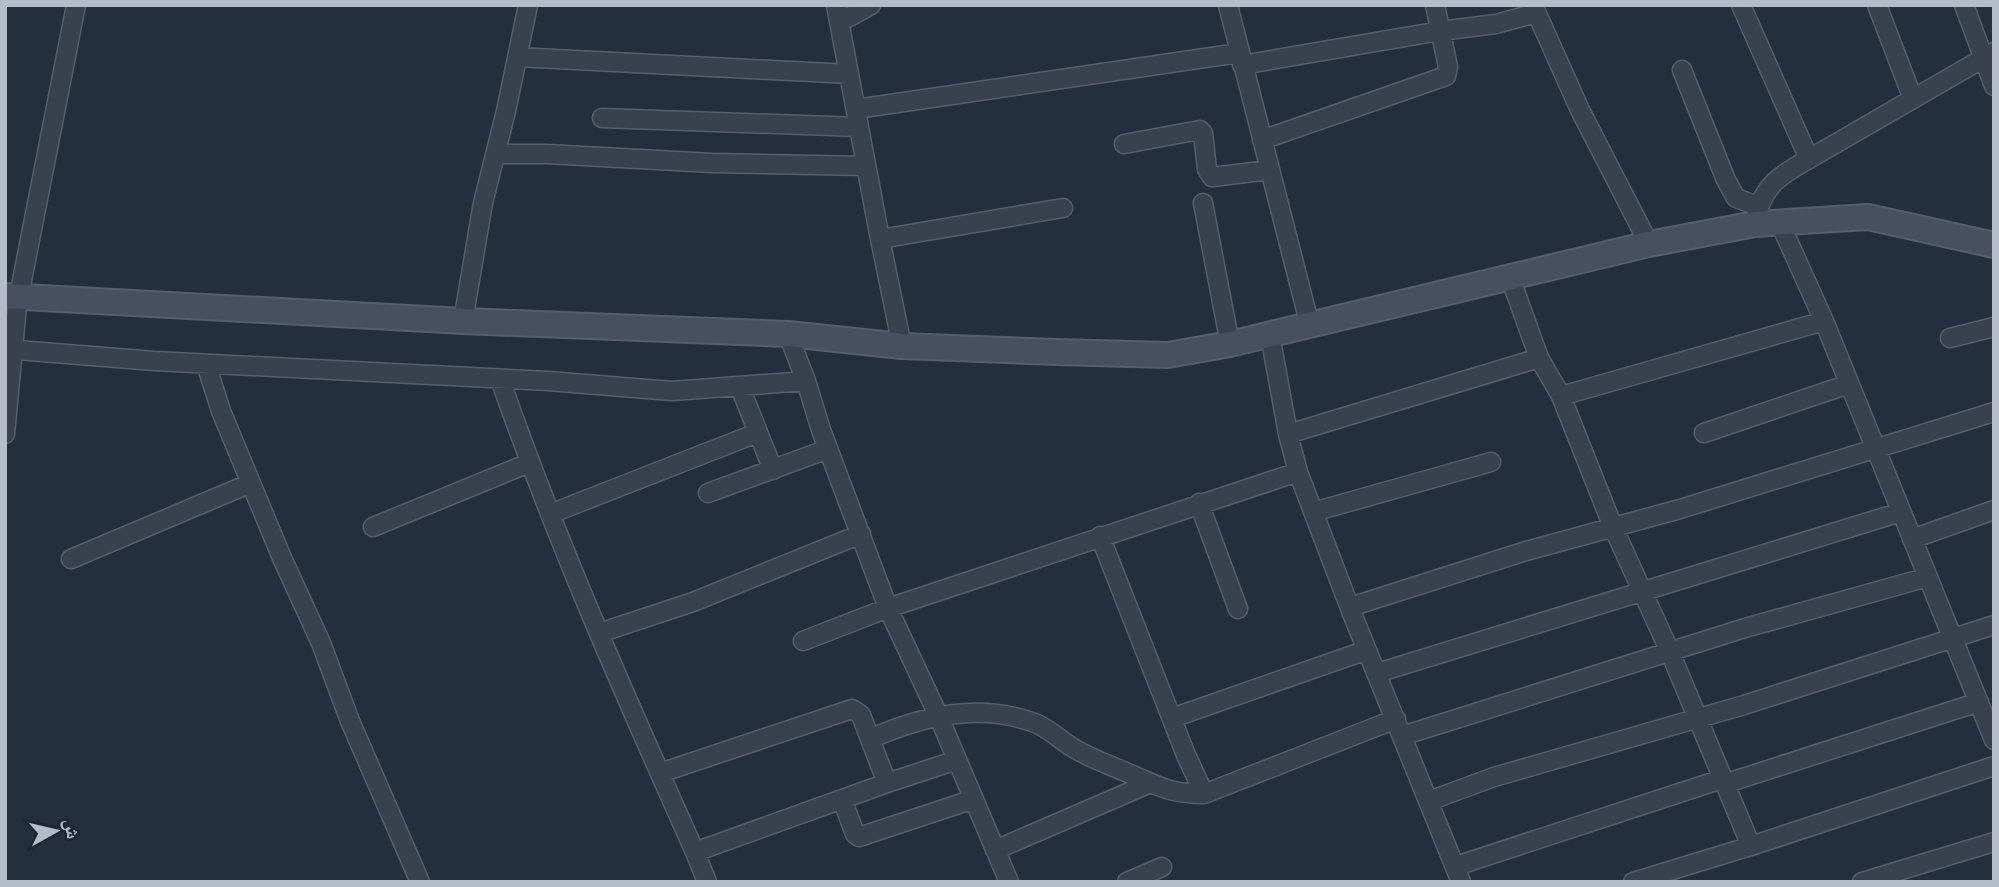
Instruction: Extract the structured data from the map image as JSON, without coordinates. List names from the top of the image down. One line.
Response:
{"north":"right"}
